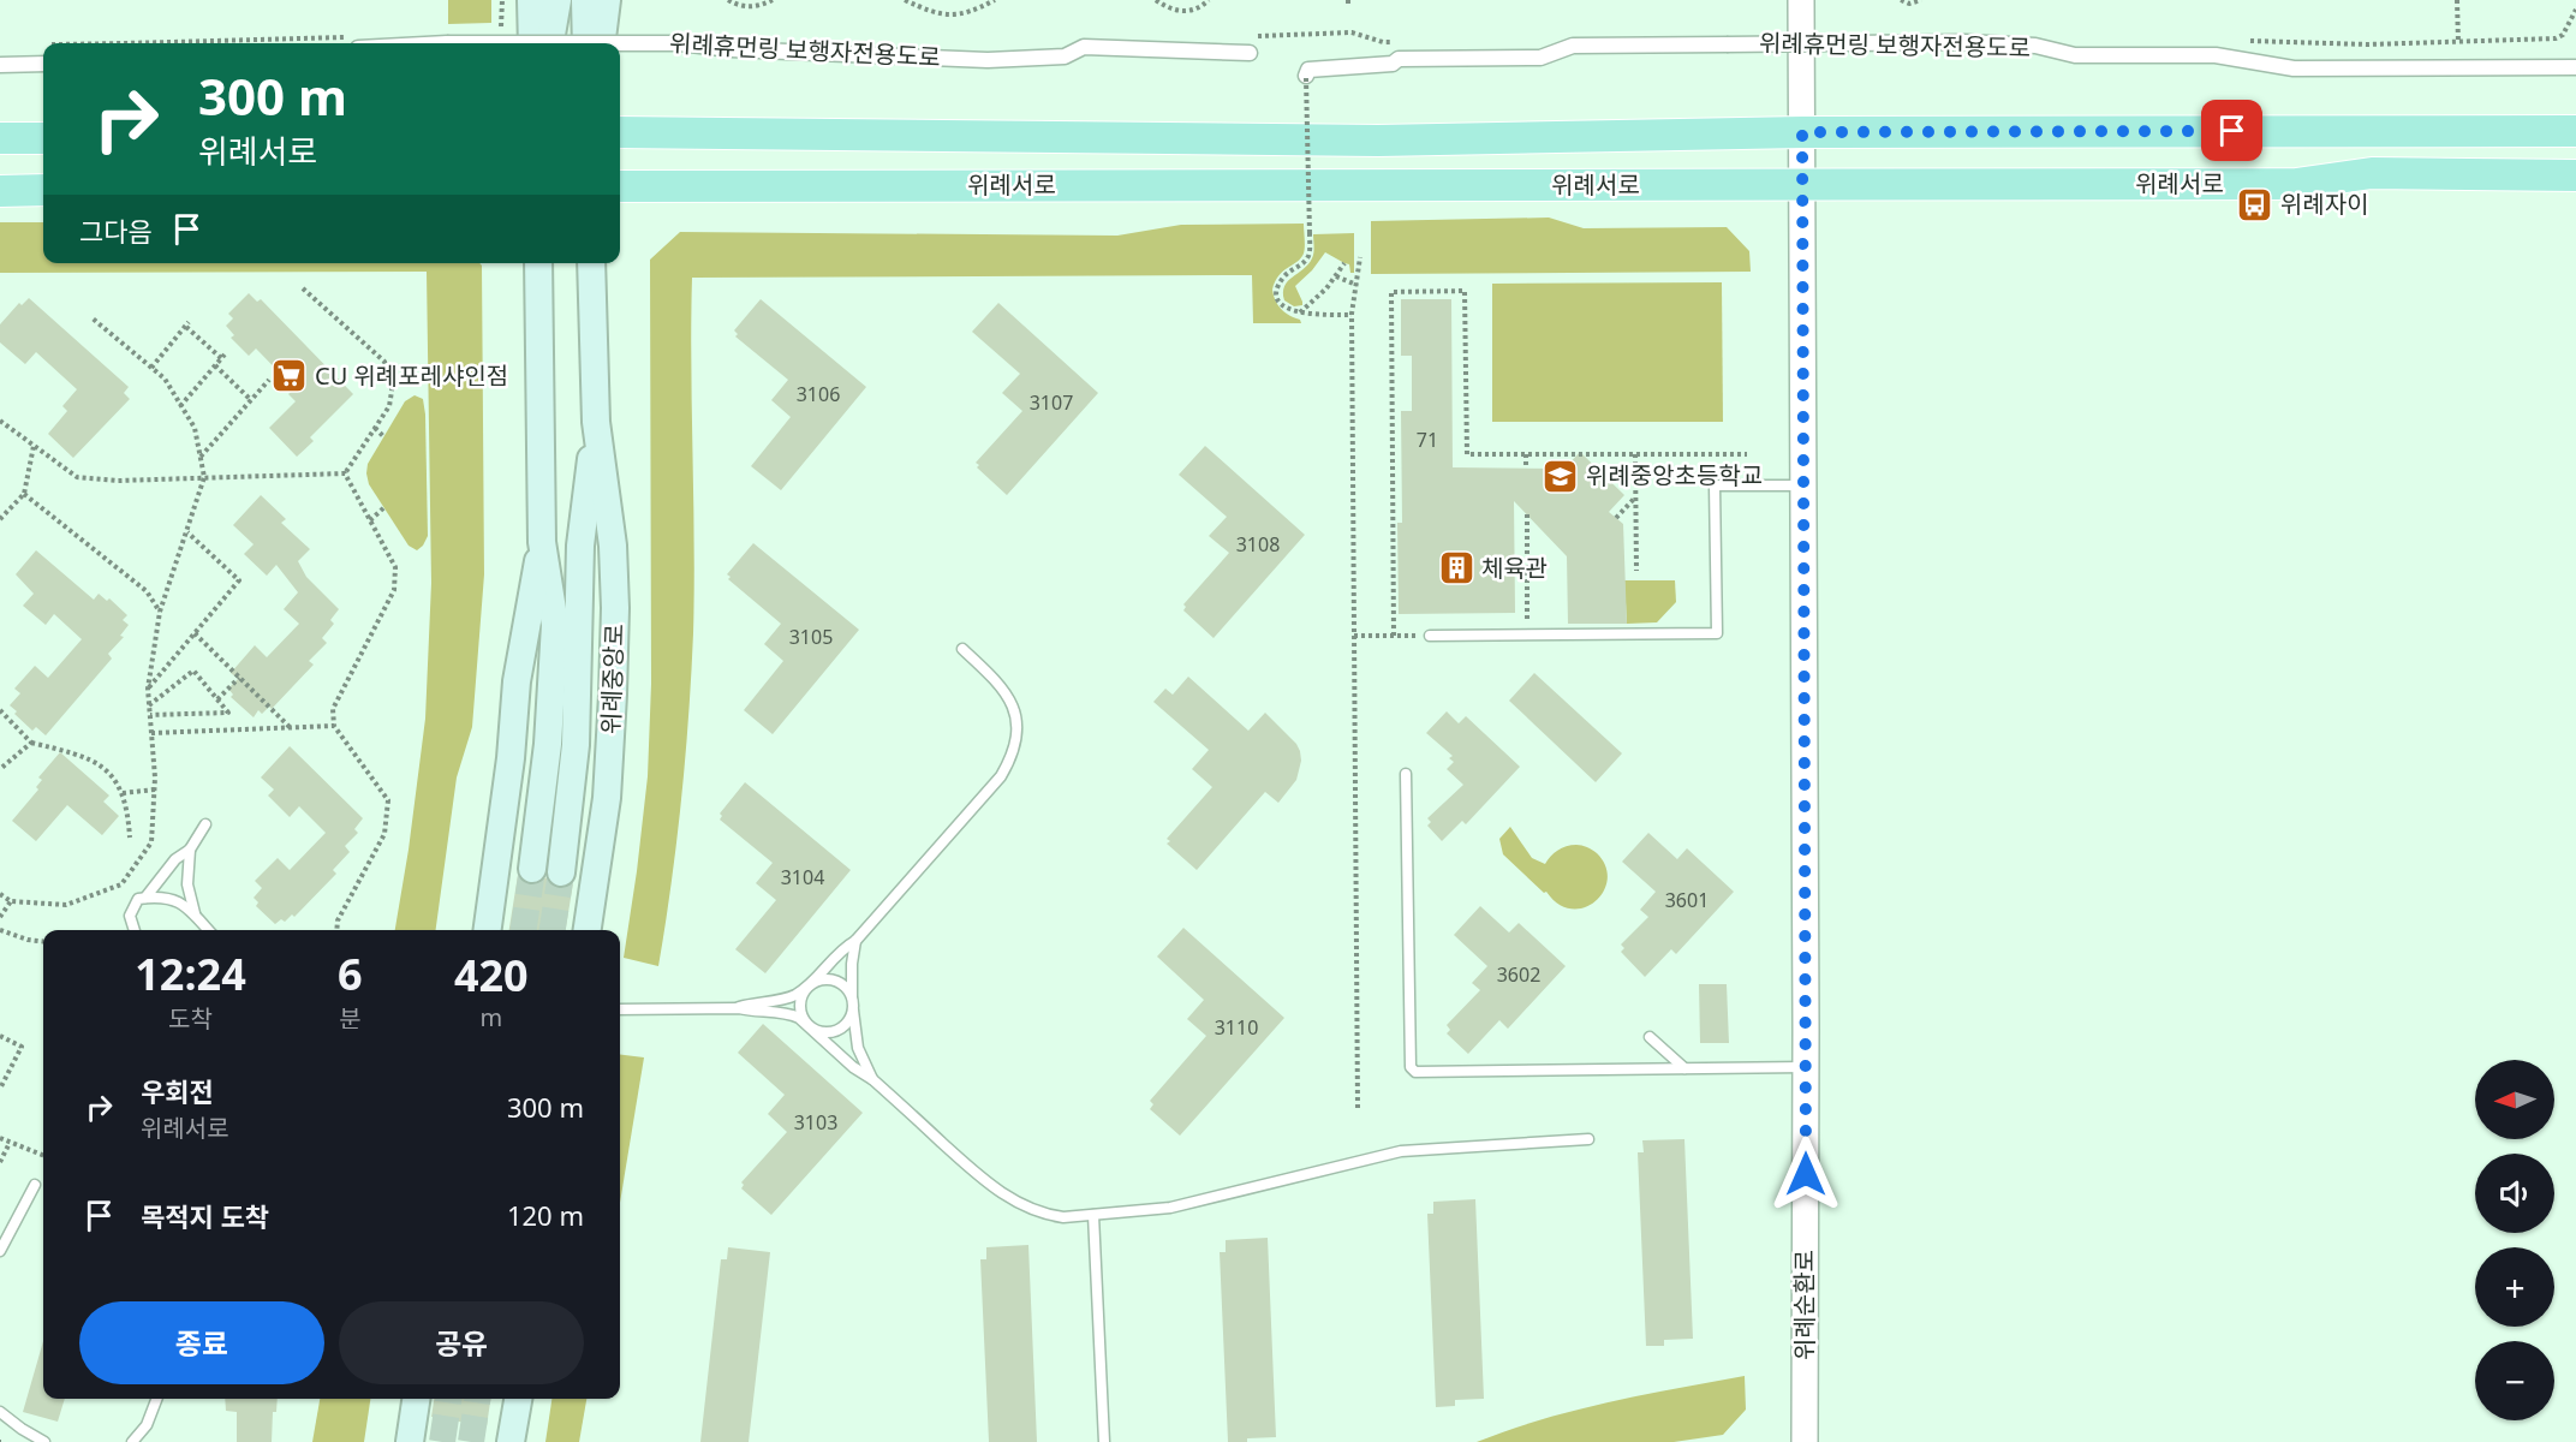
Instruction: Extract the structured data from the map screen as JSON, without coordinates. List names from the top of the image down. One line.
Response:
{"streets":{"main road":["위례서로","위례중앙로"],"street":["위례휴먼링 보행자전용도로","위례순환로"]},"crossings":[["위례서로","위례순환로"]],"places":{"bus stop":["위례자이"],"supermarket":["CU 위례포레샤인점"],"school or university":["위례중앙초등학교"],"building":["체육관"]},"house_numbers":["3106","3107","71","3108","3105","3104","3601","3602","3110","3103"],"north":"left","page":{"turn":["300 m","위례서로"],"then":"그다음","eta":["12:24","도착","6","분","420","m"],"list":[{"name":"우회전","note":"위례서로","value":"300 m"},{"name":"목적지 도착","value":"120 m"}],"map_buttons":["+","−"],"buttons":["종료","공유"]}}
